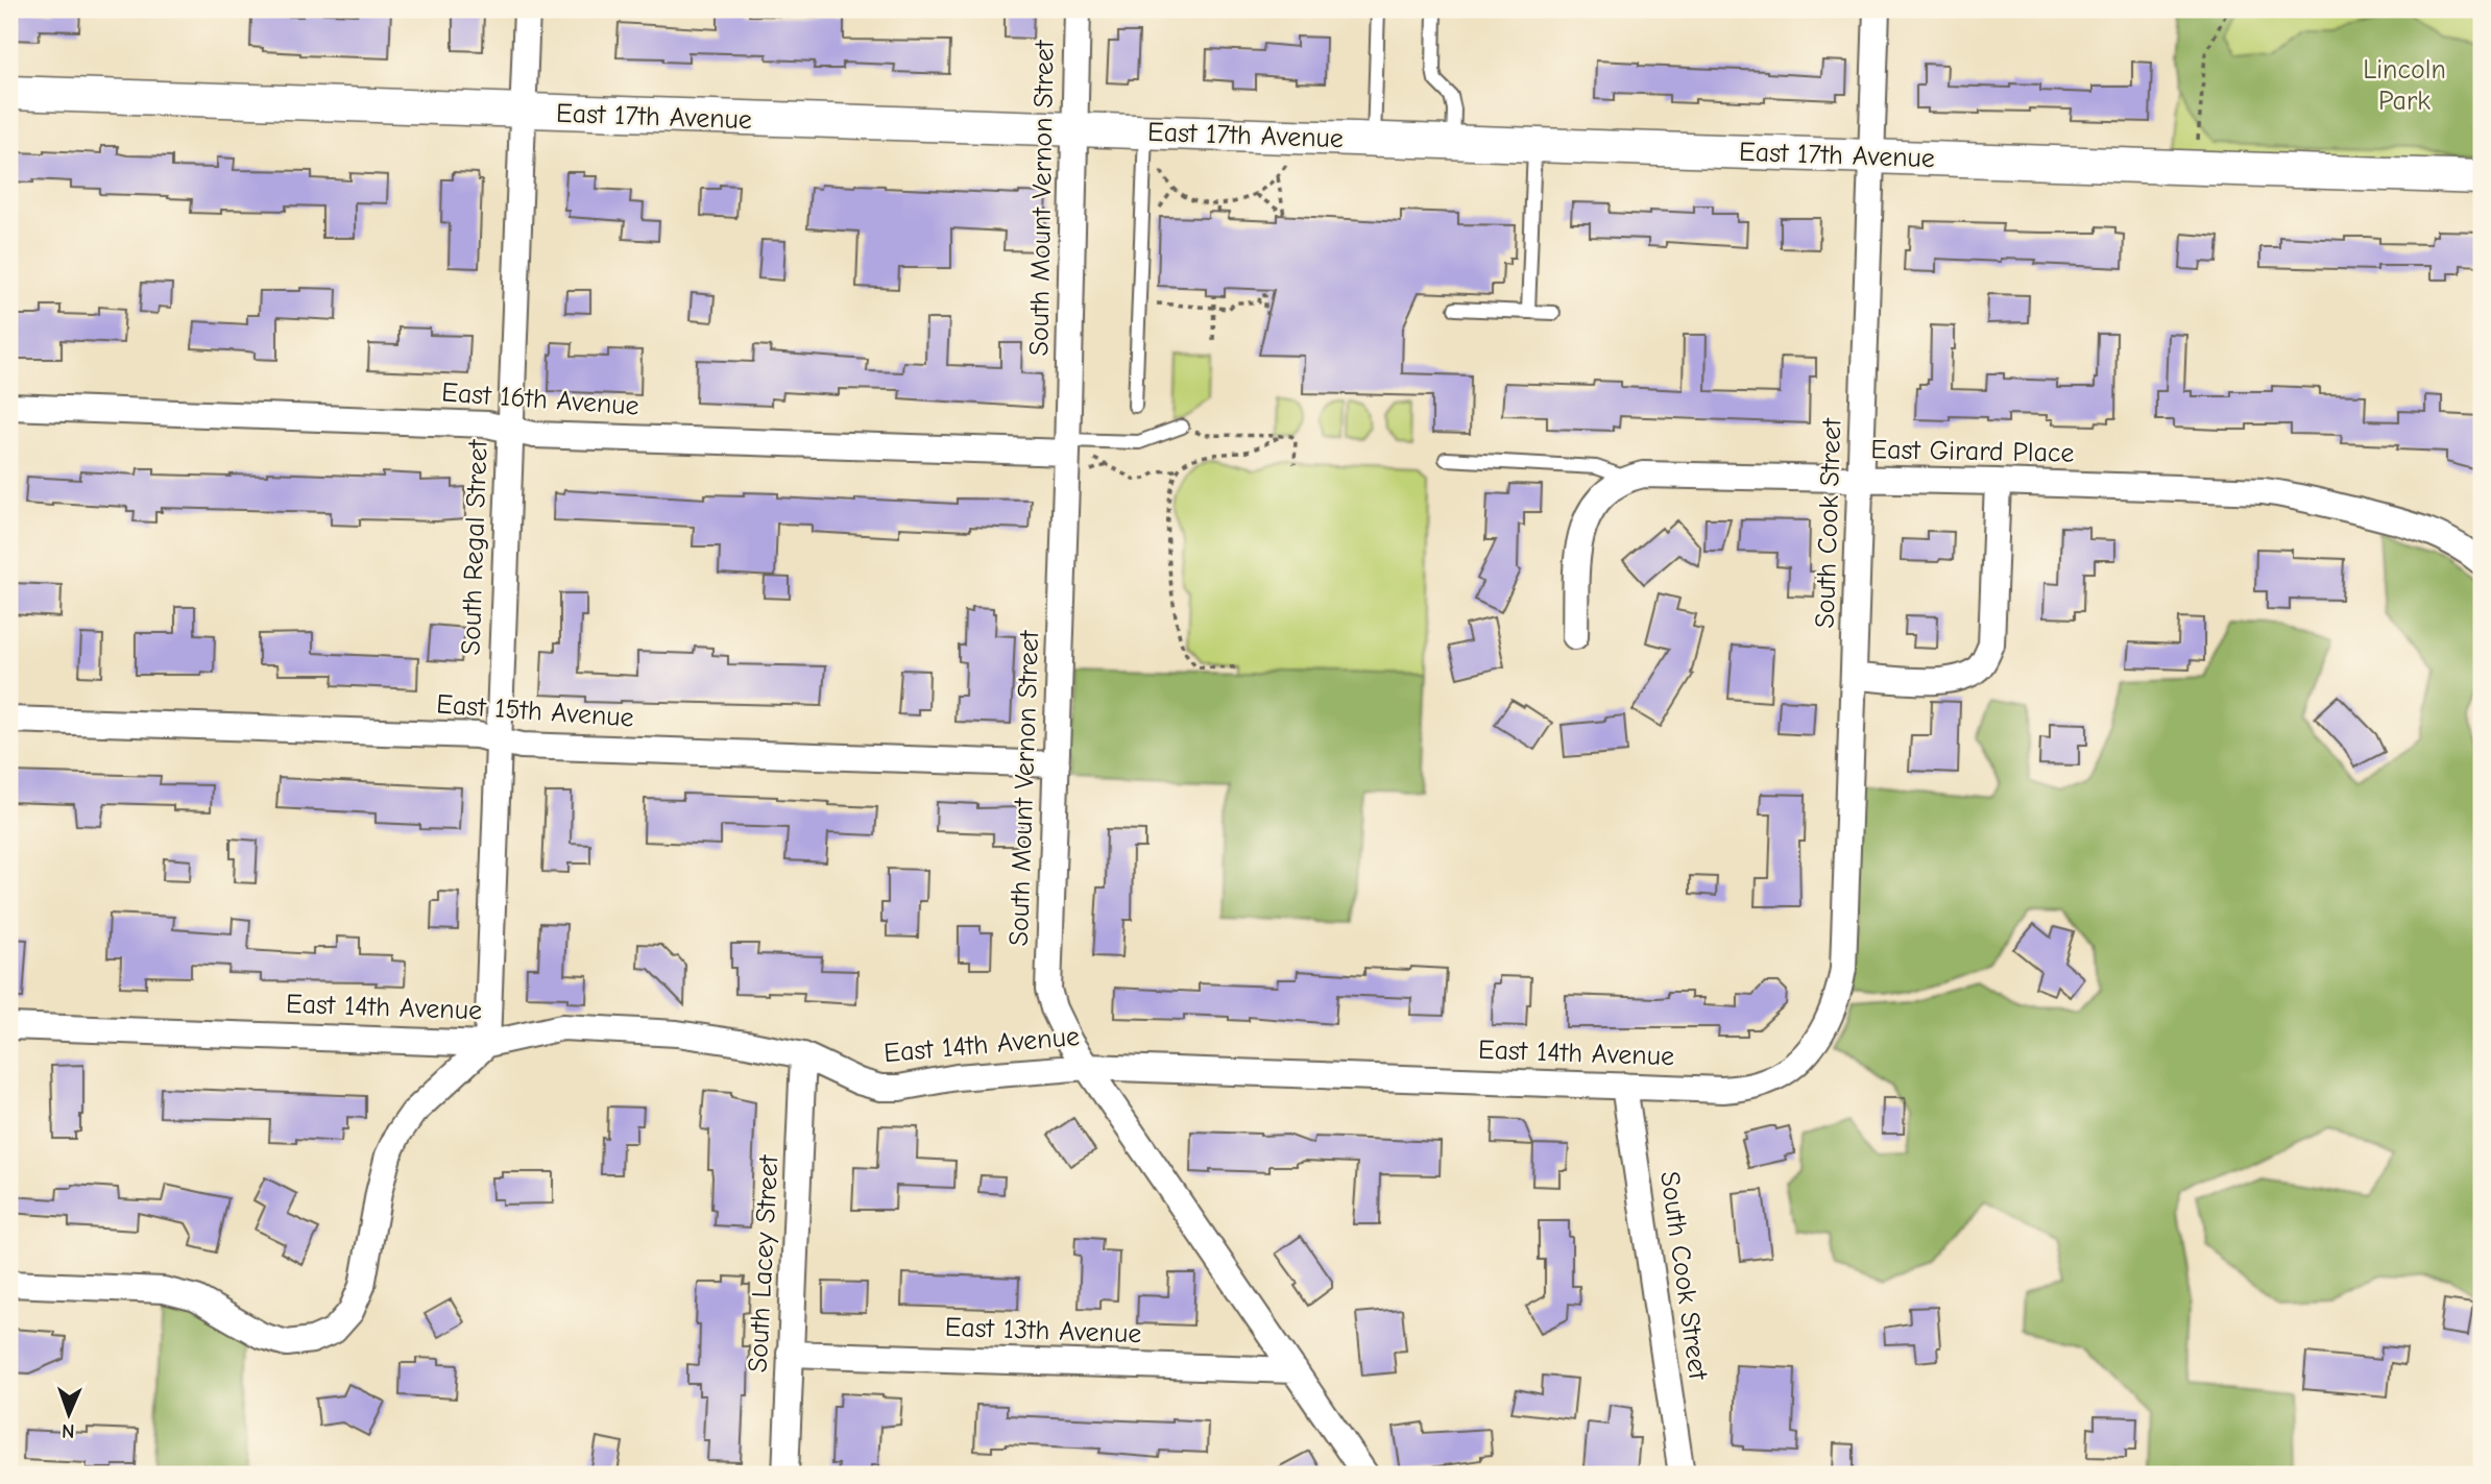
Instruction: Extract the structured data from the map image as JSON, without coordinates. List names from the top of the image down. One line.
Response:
{"streets":{"street":["East 17th Avenue","South Mount Vernon Street","East 16th Avenue","East Girard Place","South Cook Street","South Regal Street","East 15th Avenue","East 14th Avenue","South Lacey Street","East 13th Avenue"]},"crossings":[["East 17th Avenue","South Mount Vernon Street"],["East 17th Avenue","South Cook Street"],["East 17th Avenue","South Regal Street"],["South Mount Vernon Street","East 16th Avenue"],["South Mount Vernon Street","East 15th Avenue"],["South Mount Vernon Street","East 14th Avenue"],["South Mount Vernon Street","East 13th Avenue"],["East 16th Avenue","South Regal Street"],["East Girard Place","South Cook Street"],["South Cook Street","East 14th Avenue"],["South Regal Street","East 15th Avenue"],["South Regal Street","East 14th Avenue"],["East 14th Avenue","South Lacey Street"],["South Lacey Street","East 13th Avenue"]],"parks":["Lincoln Park"],"north":"bottom"}
